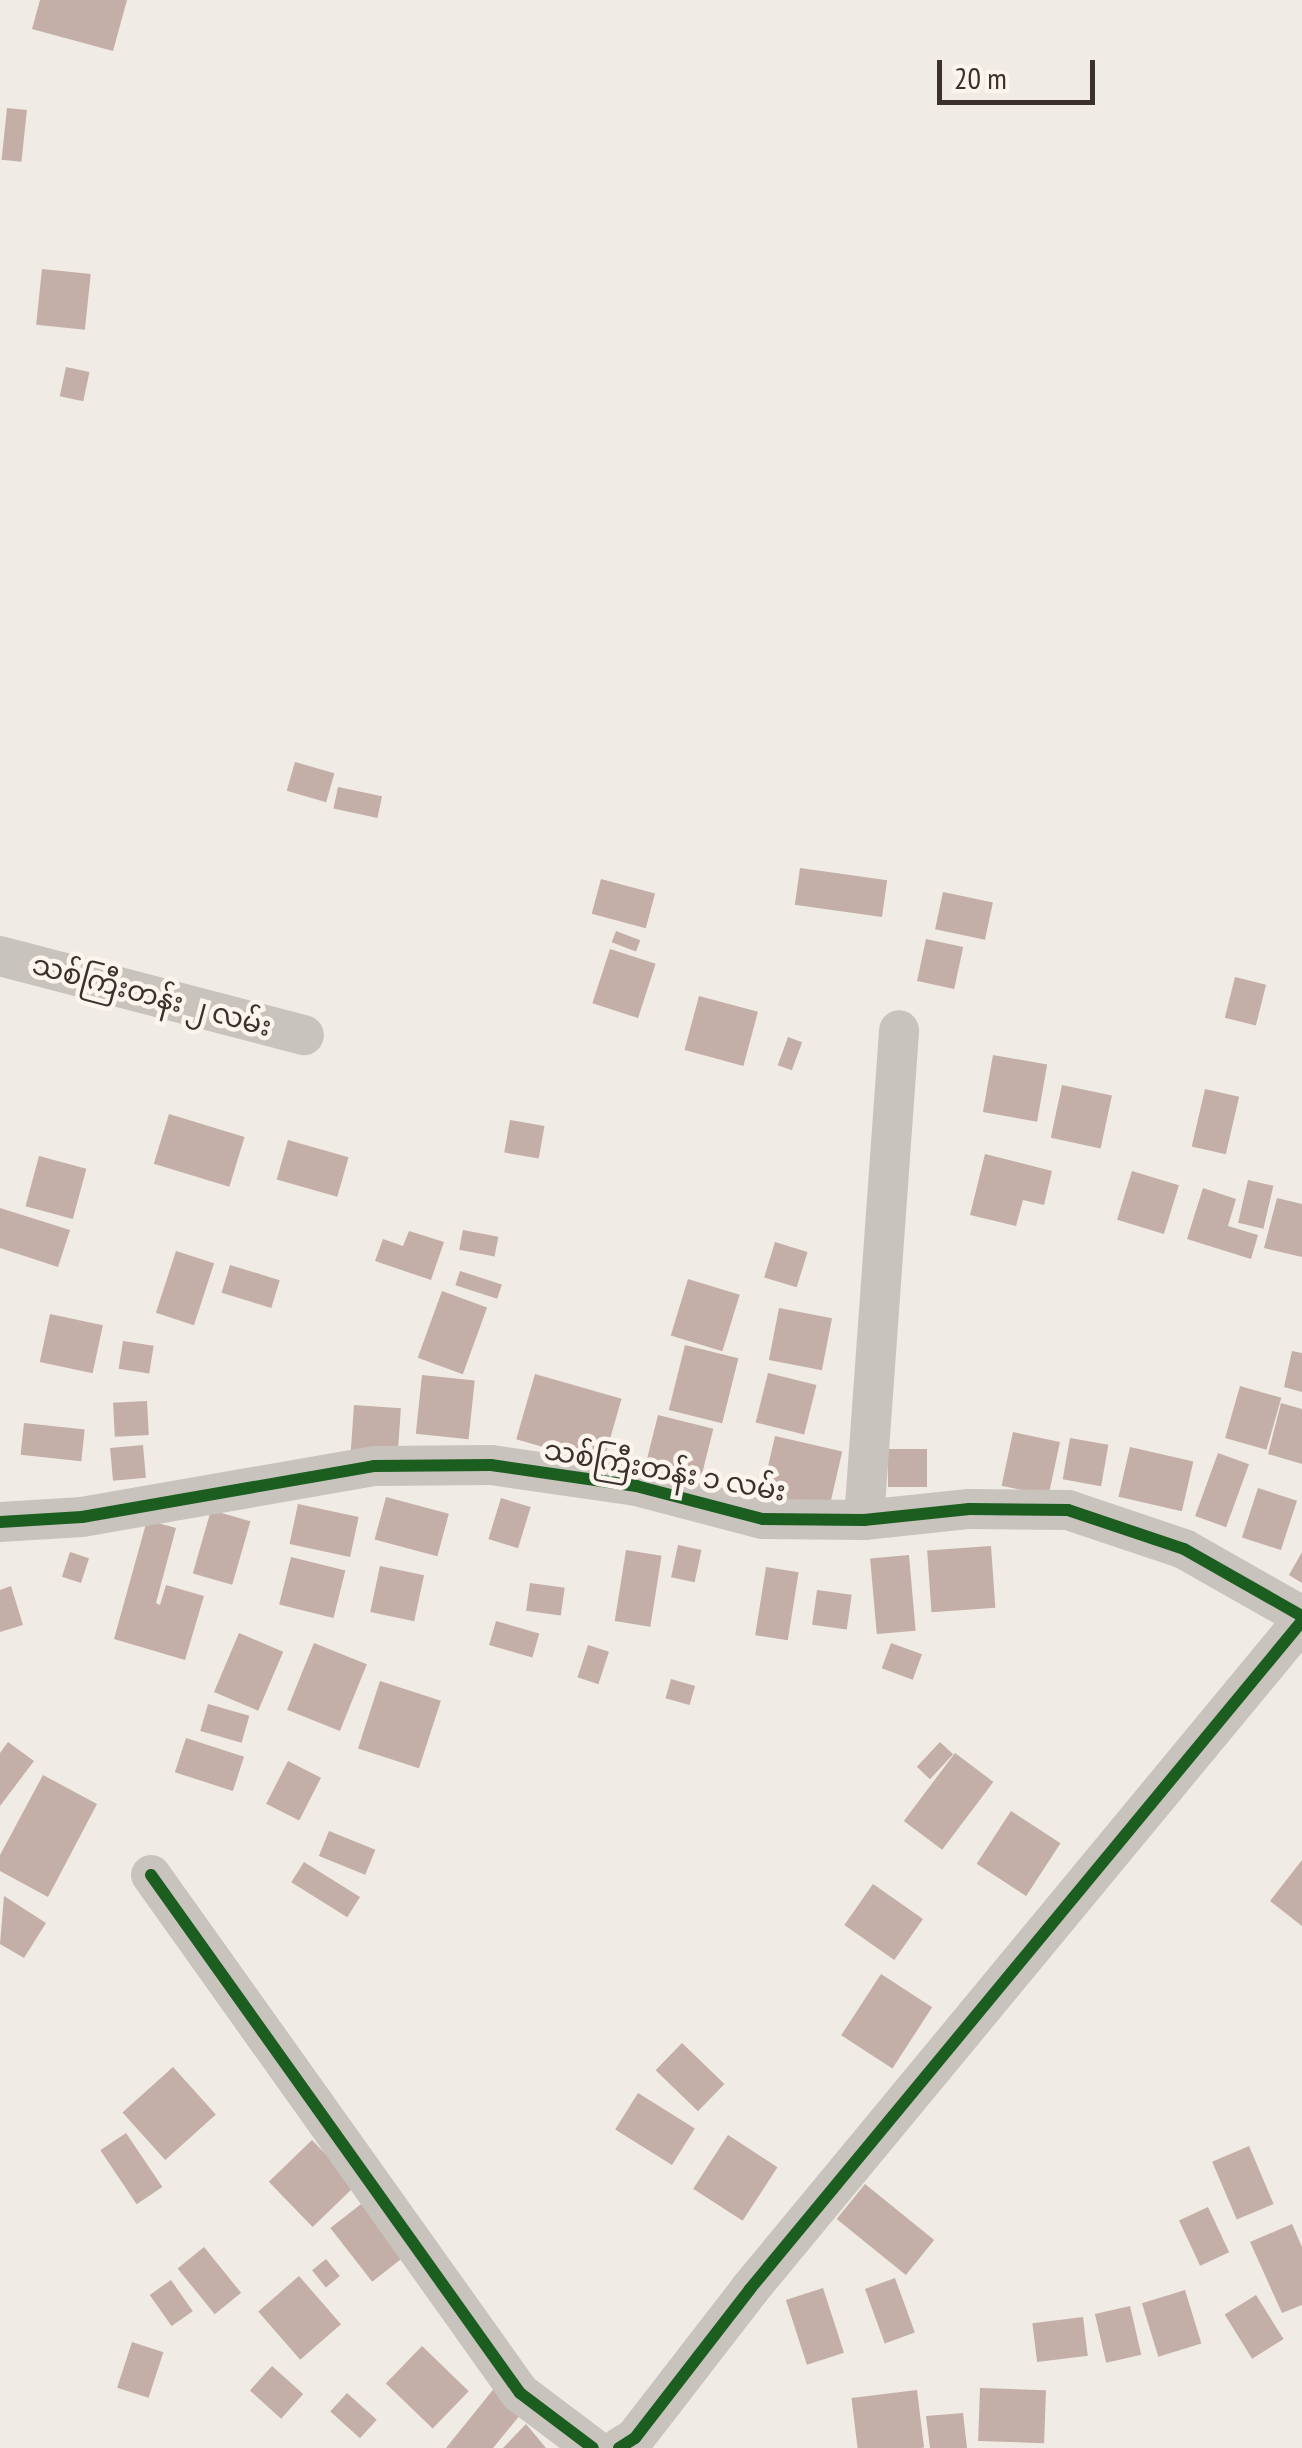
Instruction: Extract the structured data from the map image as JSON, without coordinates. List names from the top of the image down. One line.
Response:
{"streets":{"street":["သစ်ကြီးတန်း ၂ လမ်း","သစ်ကြီးတန်း ၁ လမ်း"]},"scale_bar":"20 m"}
